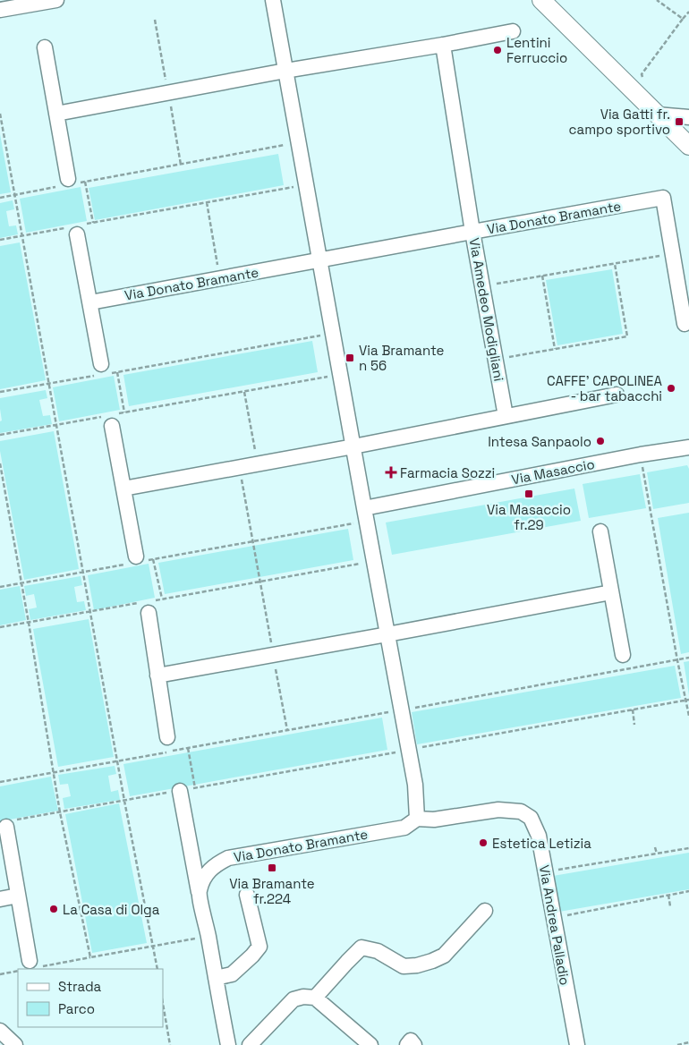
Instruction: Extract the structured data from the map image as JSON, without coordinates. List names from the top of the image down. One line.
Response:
{"streets":{"street":["Via Donato Bramante","Via Amedeo Modigliani","Via Masaccio","Via Andrea Palladio"]},"crossings":[["Via Donato Bramante","Via Amedeo Modigliani"],["Via Donato Bramante","Via Andrea Palladio"]],"places":{"other":["Lentini Ferruccio","CAFFE' CAPOLINEA - bar tabacchi","Intesa Sanpaolo","Estetica Letizia","La Casa di Olga"],"transit":["Via Gatti fr. campo sportivo","Via Bramante n 56","Via Masaccio fr.29","Via Bramante fr.224"],"health":["Farmacia Sozzi"]},"legend":["Strada","Parco"]}
